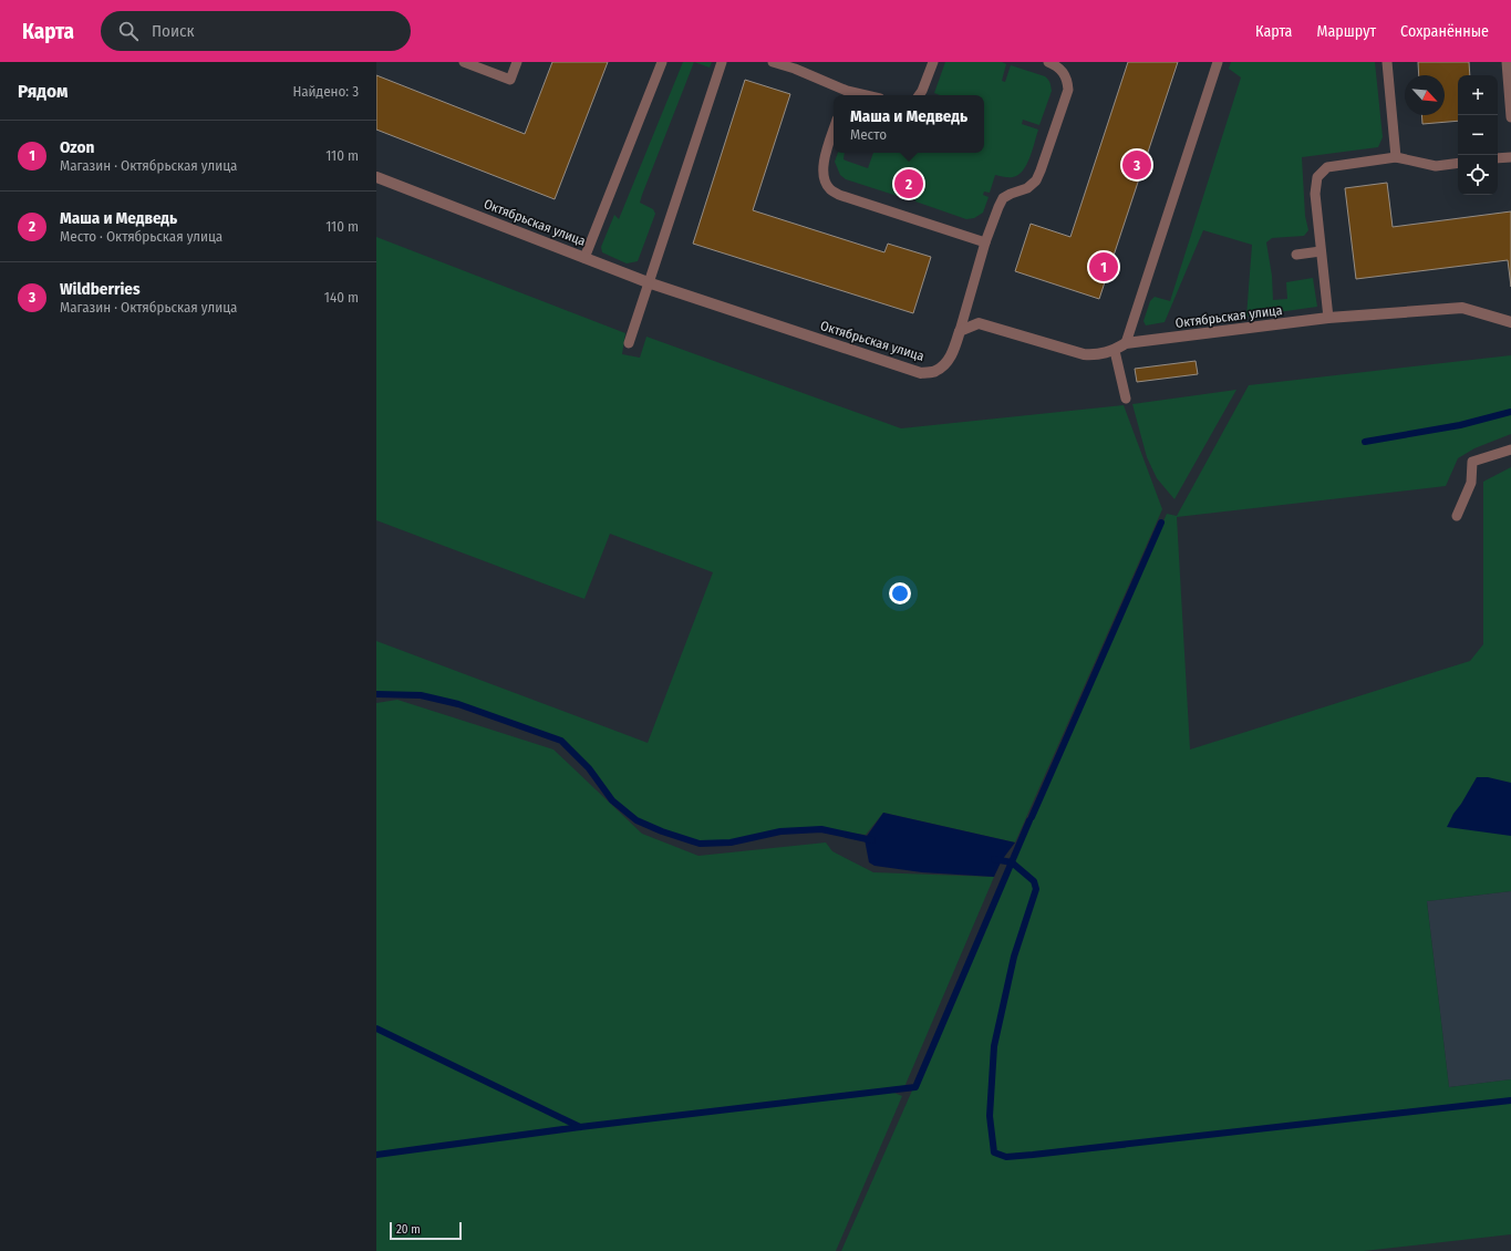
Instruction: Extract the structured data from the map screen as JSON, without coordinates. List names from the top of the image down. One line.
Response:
{"streets":{"street":["Октябрьская улица"]},"scale_bar":"20 m","north":"bottom right","page":{"header":"Карта","search":"Поиск","nav":["Карта","Маршрут","Сохранённые"],"heading":["Рядом","Найдено: 3"],"map_buttons":["+","−"],"popup":["Маша и Медведь","Место"],"list":[{"mark":"1","name":"Ozon","note":"Магазин · Октябрьская улица","value":"110 m"},{"mark":"2","name":"Маша и Медведь","note":"Место · Октябрьская улица","value":"110 m"},{"mark":"3","name":"Wildberries","note":"Магазин · Октябрьская улица","value":"140 m"}],"pins":["3","2","1"],"scale":"20 m"}}
